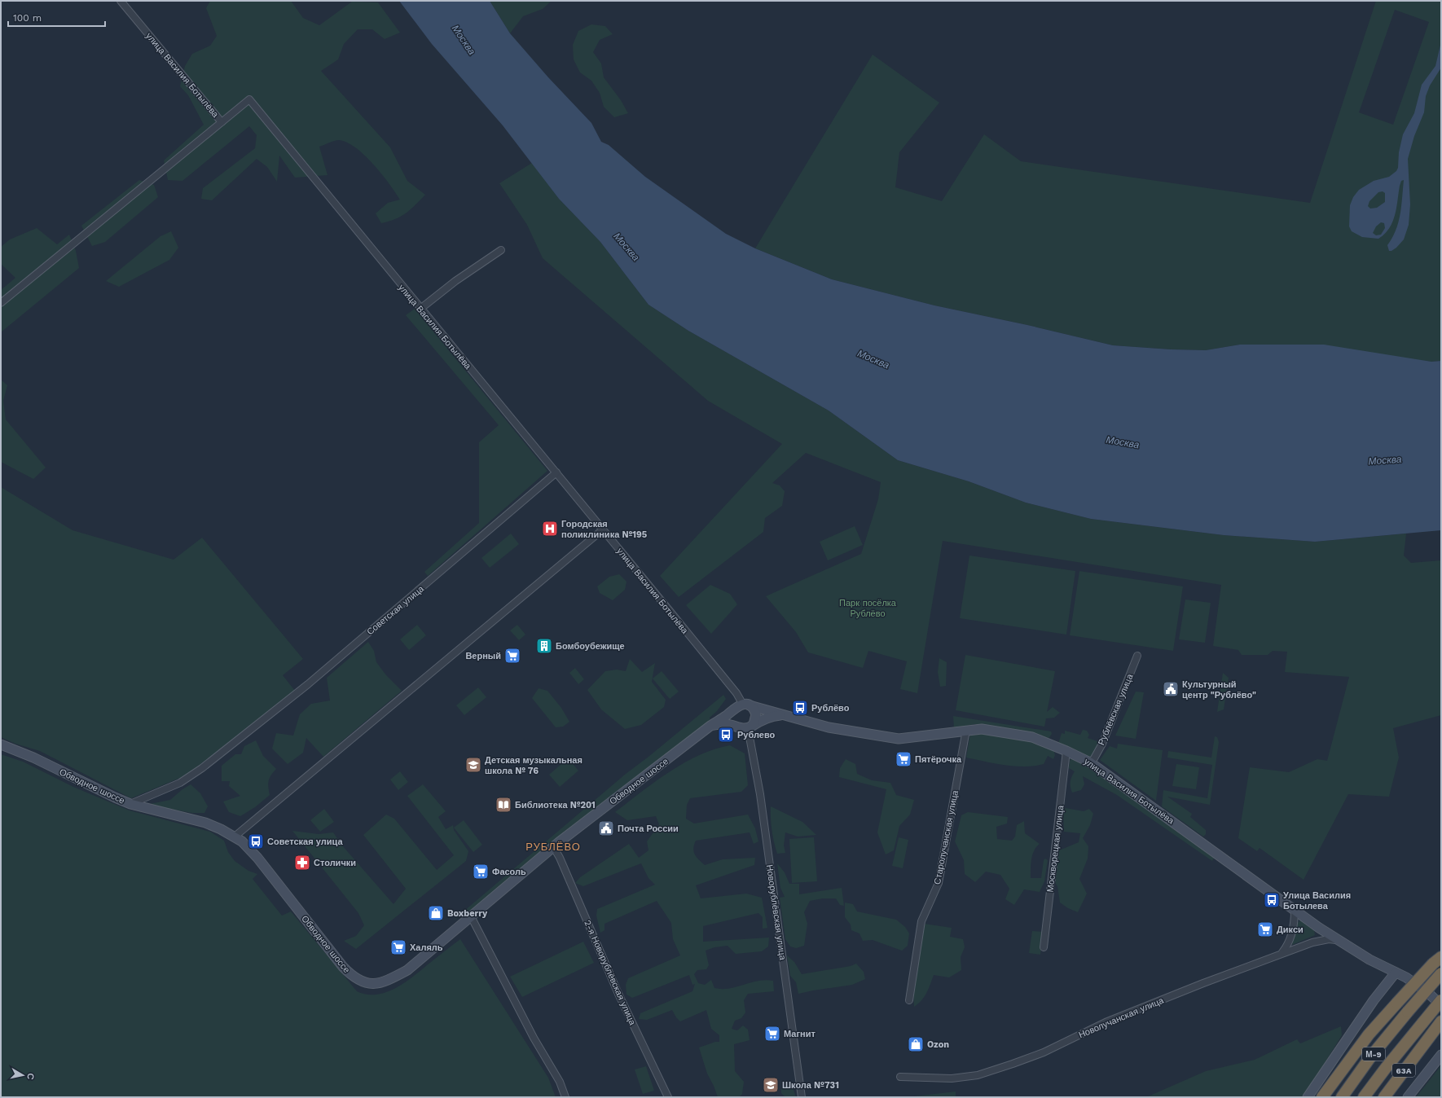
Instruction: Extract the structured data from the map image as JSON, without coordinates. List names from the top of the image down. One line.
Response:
{"streets":{"highway":["М-9","63A"],"street":["улица Василия Ботылёва","Советская улица","Рублёвская улица","Обводное шоссе","Старолучанская улица","Москворецкая улица","Новорублёвская улица","2-я Новорублёвская улица","Новолучанская улица"]},"crossings":[["улица Василия Ботылёва","Советская улица"],["улица Василия Ботылёва","Рублёвская улица"],["улица Василия Ботылёва","Обводное шоссе"],["улица Василия Ботылёва","Старолучанская улица"],["улица Василия Ботылёва","Москворецкая улица"],["улица Василия Ботылёва","Новорублёвская улица"],["улица Василия Ботылёва","Новолучанская улица"],["Советская улица","Обводное шоссе"],["Обводное шоссе","Новорублёвская улица"],["Обводное шоссе","2-я Новорублёвская улица"]],"districts":["РУБЛЁВО"],"water":["Москва"],"parks":["Парк посёлка Рублёво"],"places":{"hospital":["Городская поликлиника №195"],"building":["Бомбоубежище"],"supermarket":["Верный","Пятёрочка","Фасоль","Дикси","Халяль","Магнит"],"public building":["Культурный центр \"Рублёво\"","Почта России"],"bus stop":["Рублёво","Рублево","Советская улица","Улица Василия Ботылева"],"school or university":["Детская музыкальная школа № 76","Школа №731"],"library":["Библиотека №201"],"pharmacy":["Столички"],"shop":["Boxberry","Ozon"]},"scale_bar":"100 m","north":"right"}
